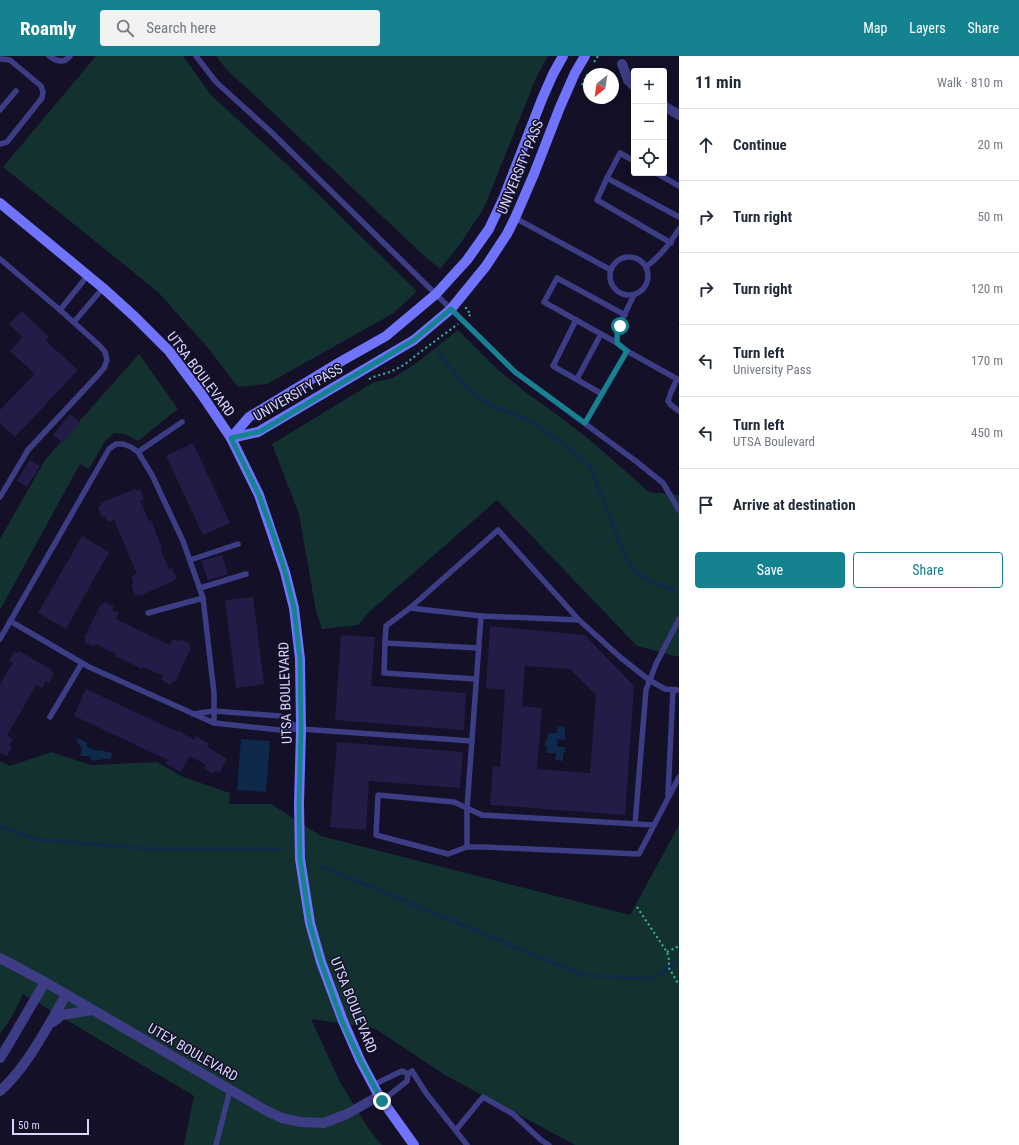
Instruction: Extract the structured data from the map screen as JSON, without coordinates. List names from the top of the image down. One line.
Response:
{"streets":{"street":["UNIVERSITY PASS","UTSA BOULEVARD","UTEX BOULEVARD"]},"crossings":[["UNIVERSITY PASS","UTSA BOULEVARD"],["UTSA BOULEVARD","UTEX BOULEVARD"]],"scale_bar":"50 m","north":"bottom left","page":{"header":"Roamly","search":"Search here","nav":["Map","Layers","Share"],"heading":["11 min","Walk · 810 m"],"map_buttons":["+","−"],"list":[["Continue","20 m"],["Turn right","50 m"],["Turn right","120 m"],["Turn left","University Pass","170 m"],["Turn left","UTSA Boulevard","450 m"],"Arrive at destination"],"buttons":["Save","Share"],"scale":"50 m"}}
